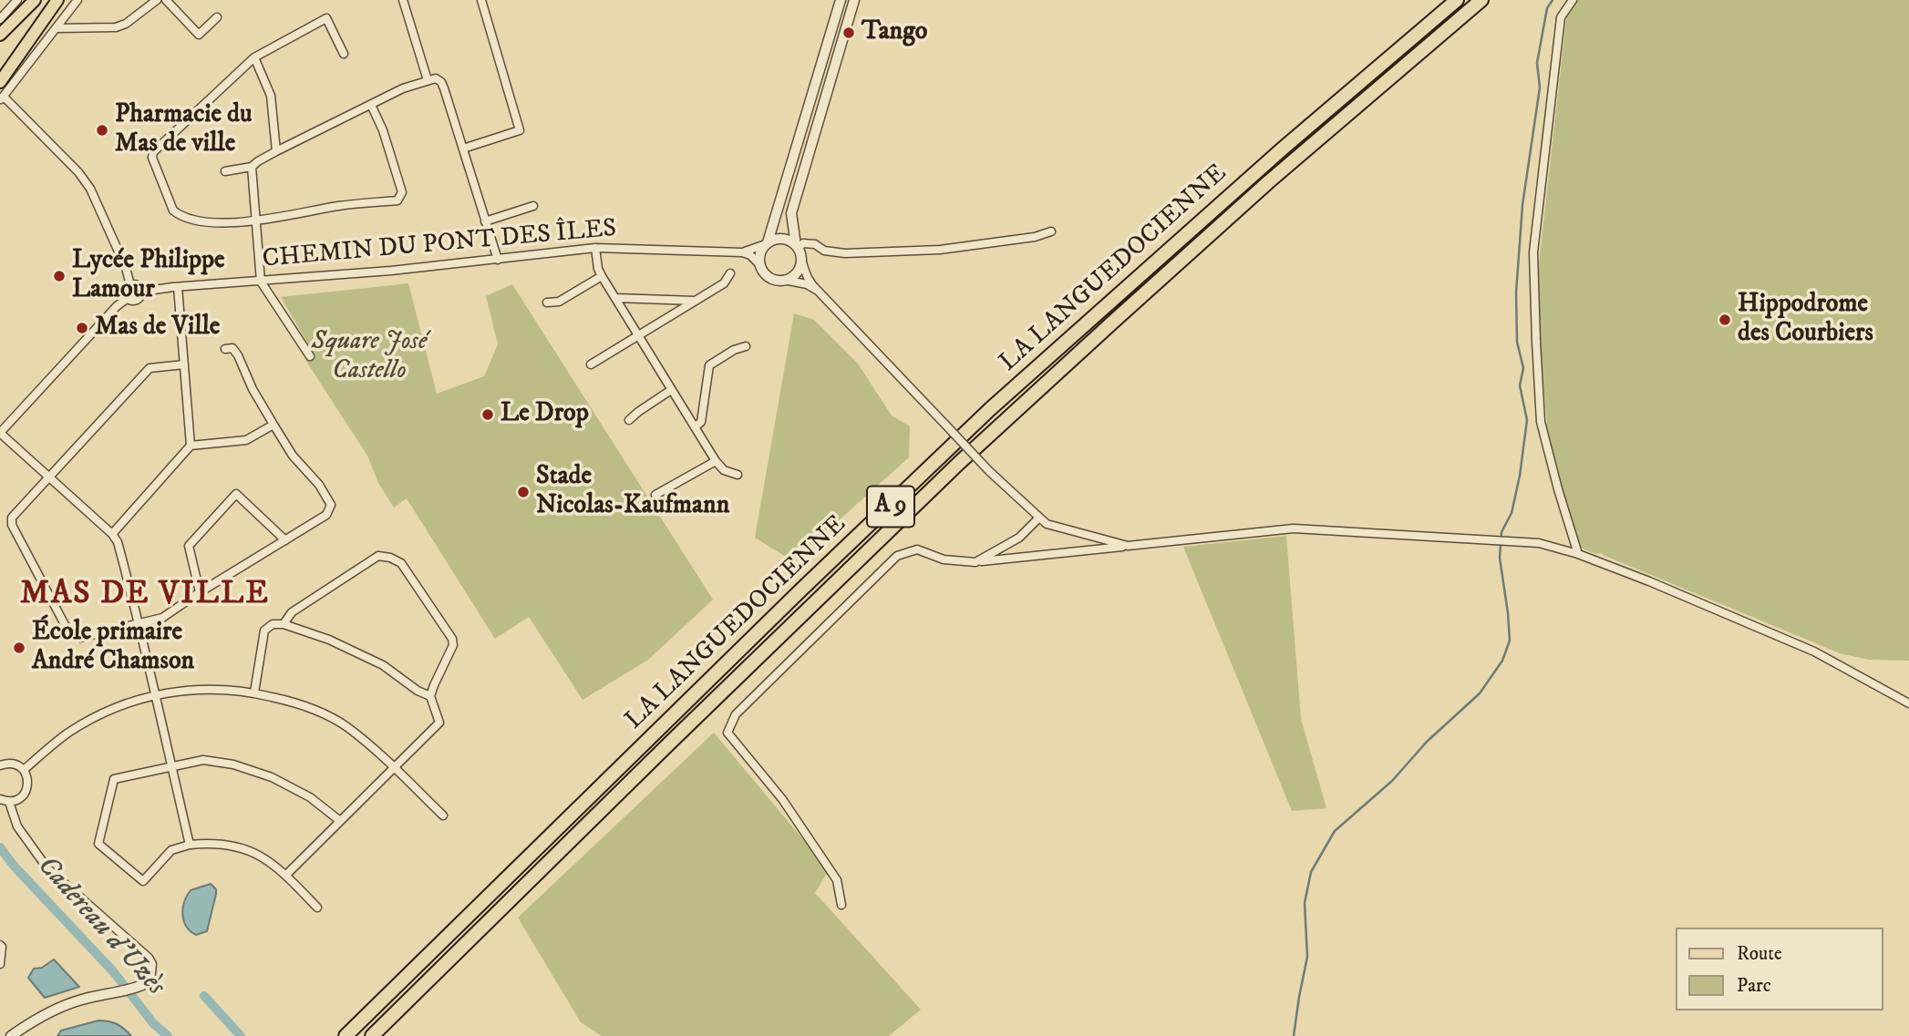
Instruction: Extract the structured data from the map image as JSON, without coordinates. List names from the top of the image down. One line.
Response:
{"streets":{"highway":["LA LANGUEDOCIENNE","A 9"],"street":["CHEMIN DU PONT DES ÎLES"]},"districts":["MAS DE VILLE"],"water":["Cadereau d'Uzès"],"parks":["Square José Castello"],"places":["Tango","Pharmacie du Mas de ville","Lycée Philippe Lamour","Hippodrome des Courbiers","Mas de Ville","Le Drop","Stade Nicolas-Kaufmann","École primaire André Chamson"],"legend":["Route","Parc"]}
